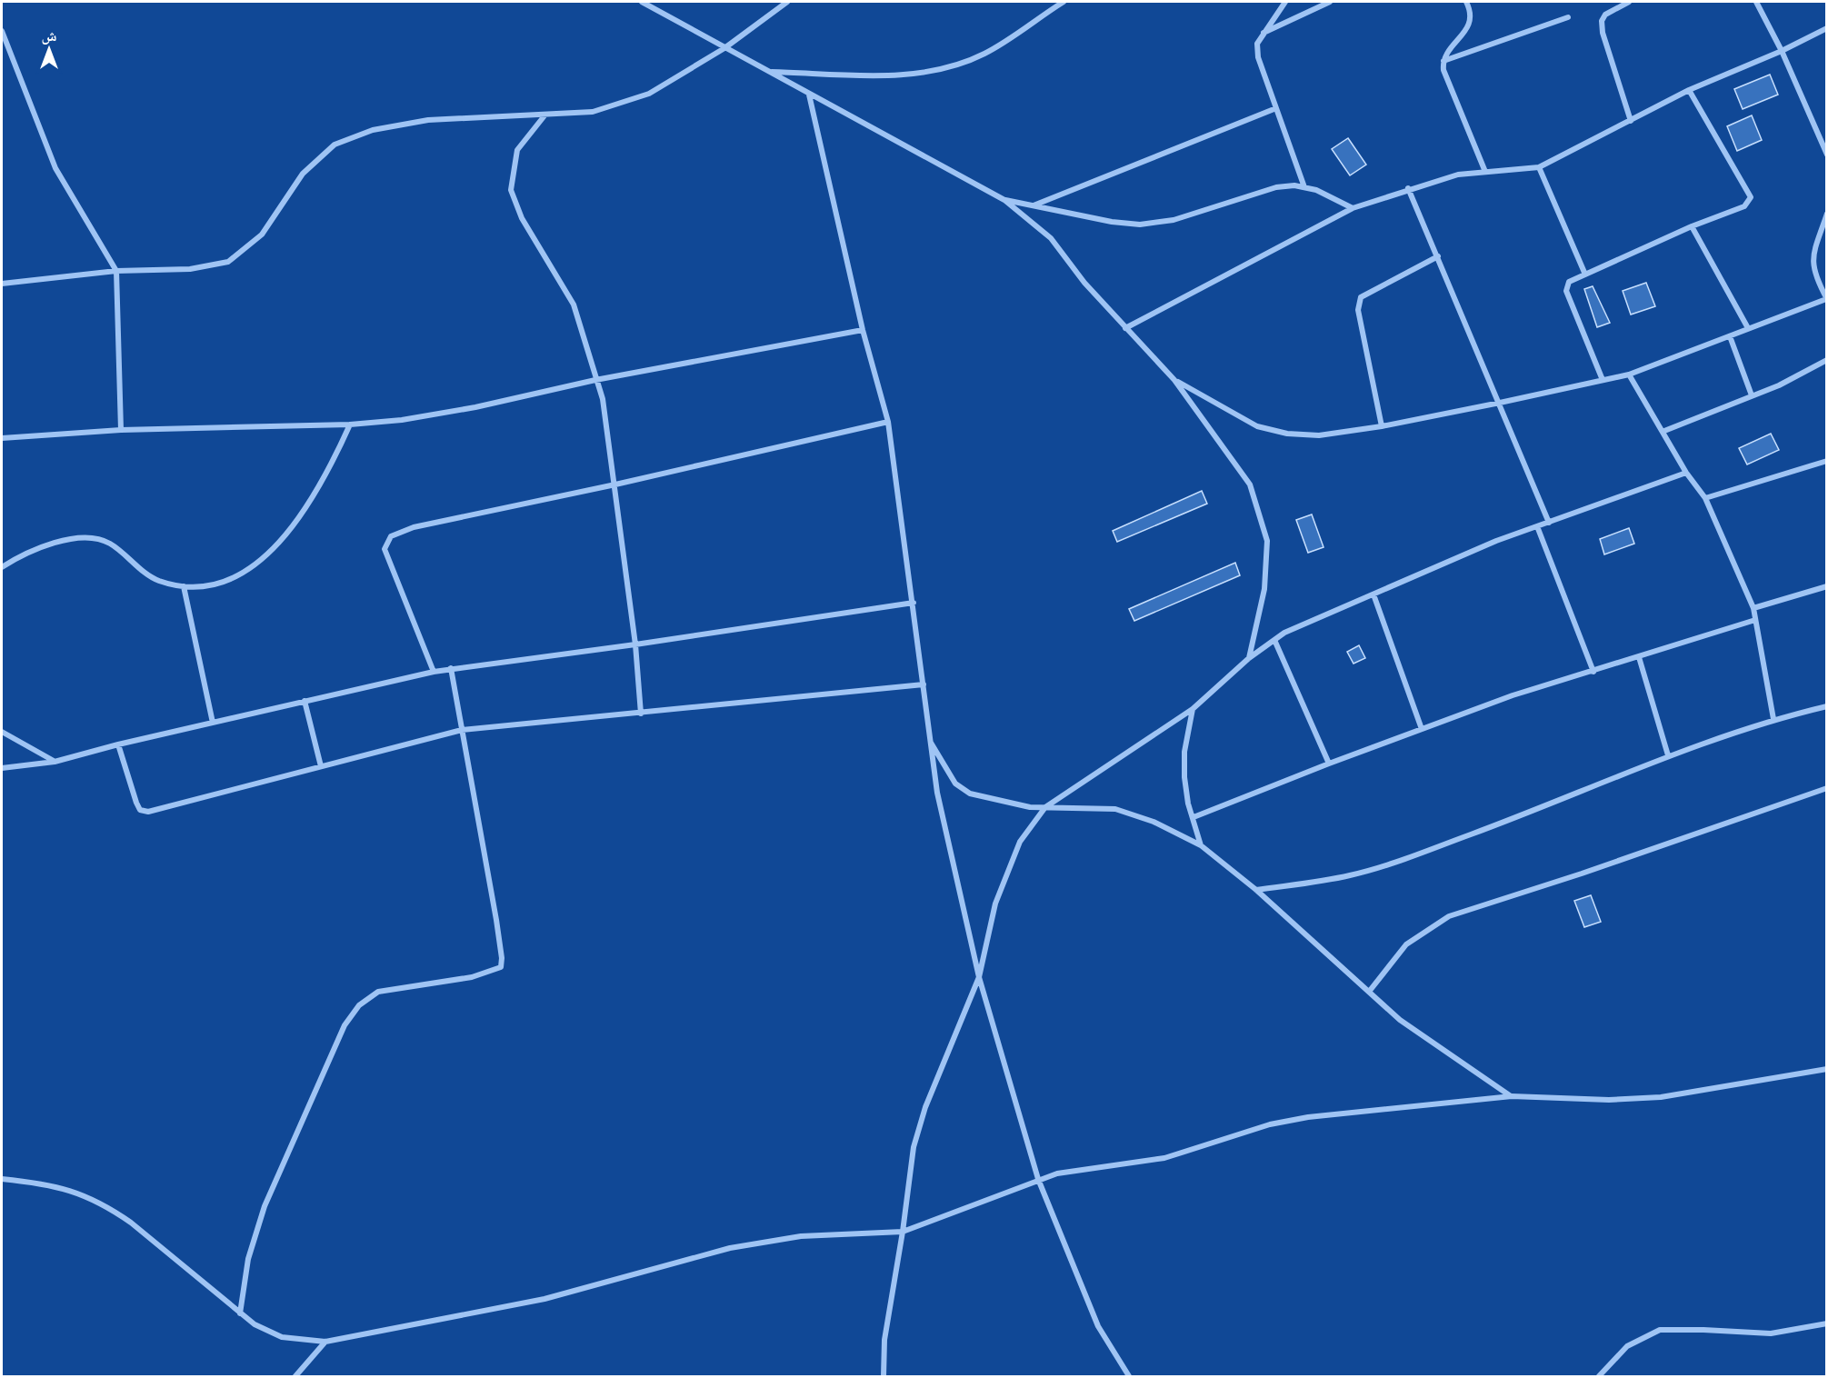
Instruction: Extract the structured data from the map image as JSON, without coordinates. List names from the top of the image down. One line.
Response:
{"north":"top"}
